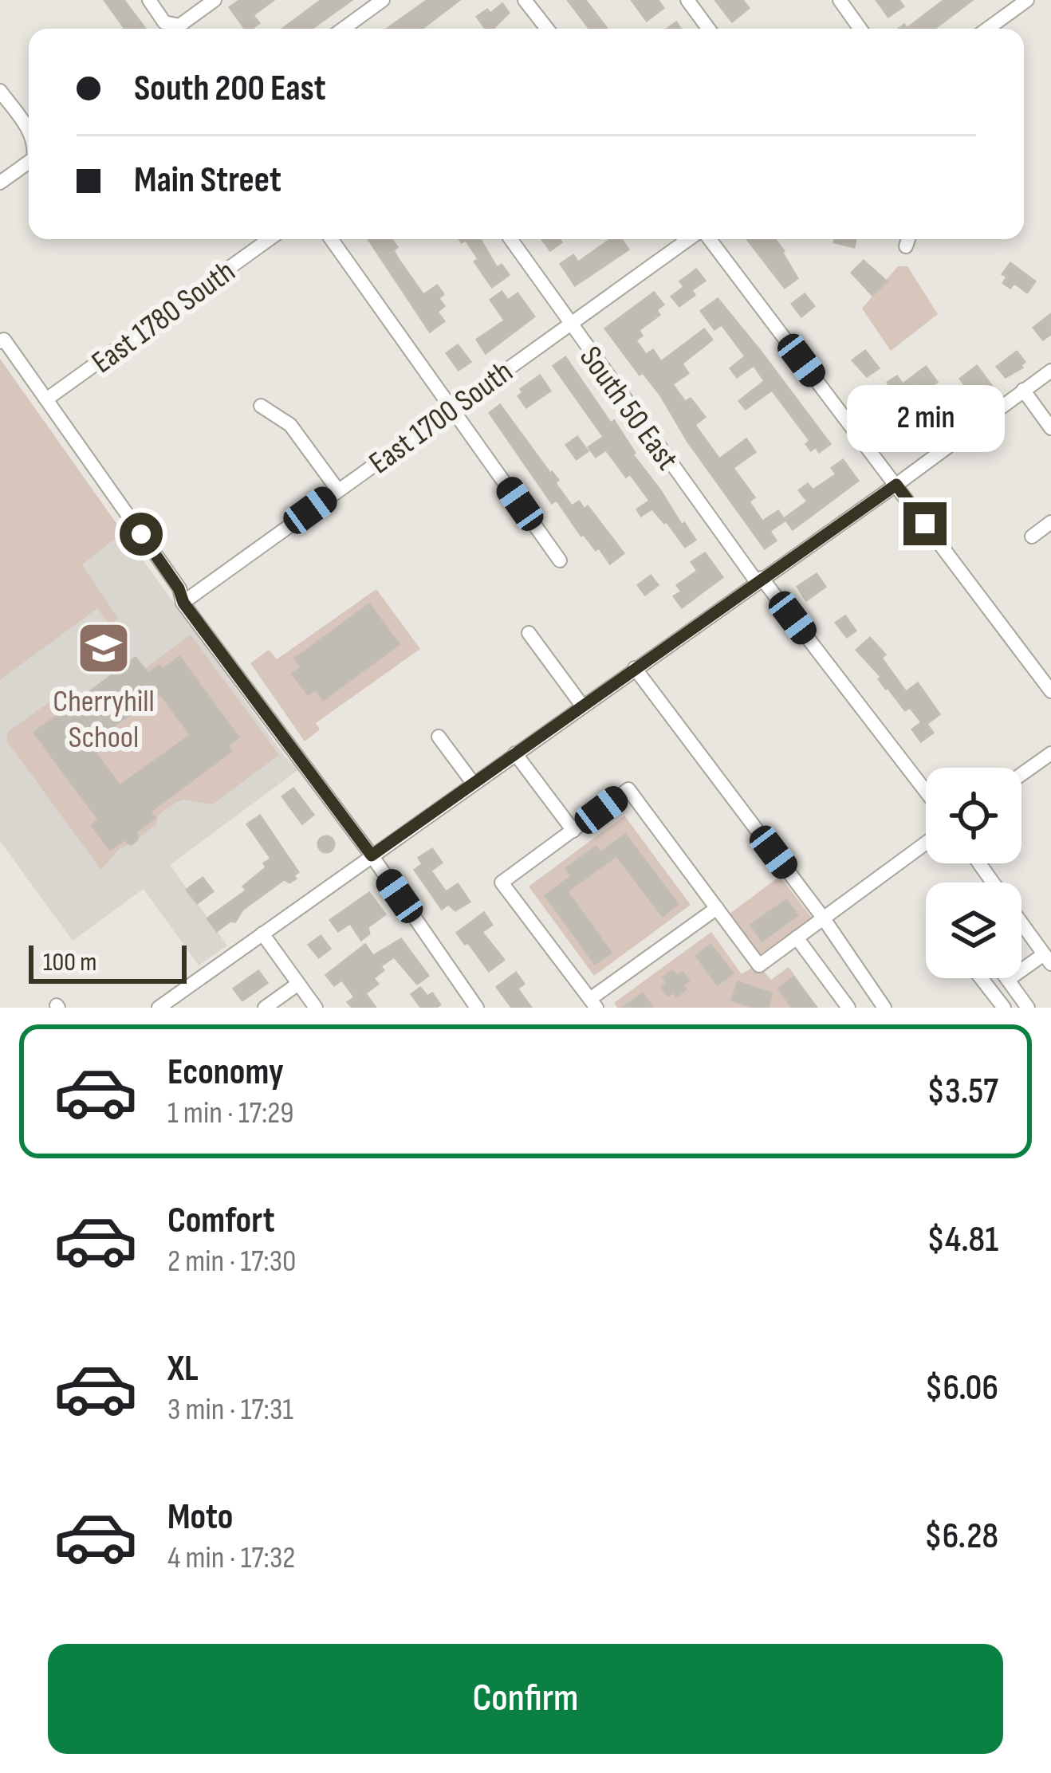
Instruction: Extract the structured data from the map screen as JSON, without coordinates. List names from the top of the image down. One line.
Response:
{"streets":{"street":["East 1780 South","South 50 East","East 1700 South"]},"crossings":[["South 50 East","East 1700 South"]],"places":{"school or university":["Cherryhill School"]},"scale_bar":"100 m","page":{"banner":["South 200 East","Main Street"],"bubble":"2 min","scale":"100 m","list":[{"name":"Economy","note":"1 min · 17:29","value":"$3.57"},{"name":"Comfort","note":"2 min · 17:30","value":"$4.81"},{"name":"XL","note":"3 min · 17:31","value":"$6.06"},{"name":"Moto","note":"4 min · 17:32","value":"$6.28"}],"buttons":"Confirm"}}
